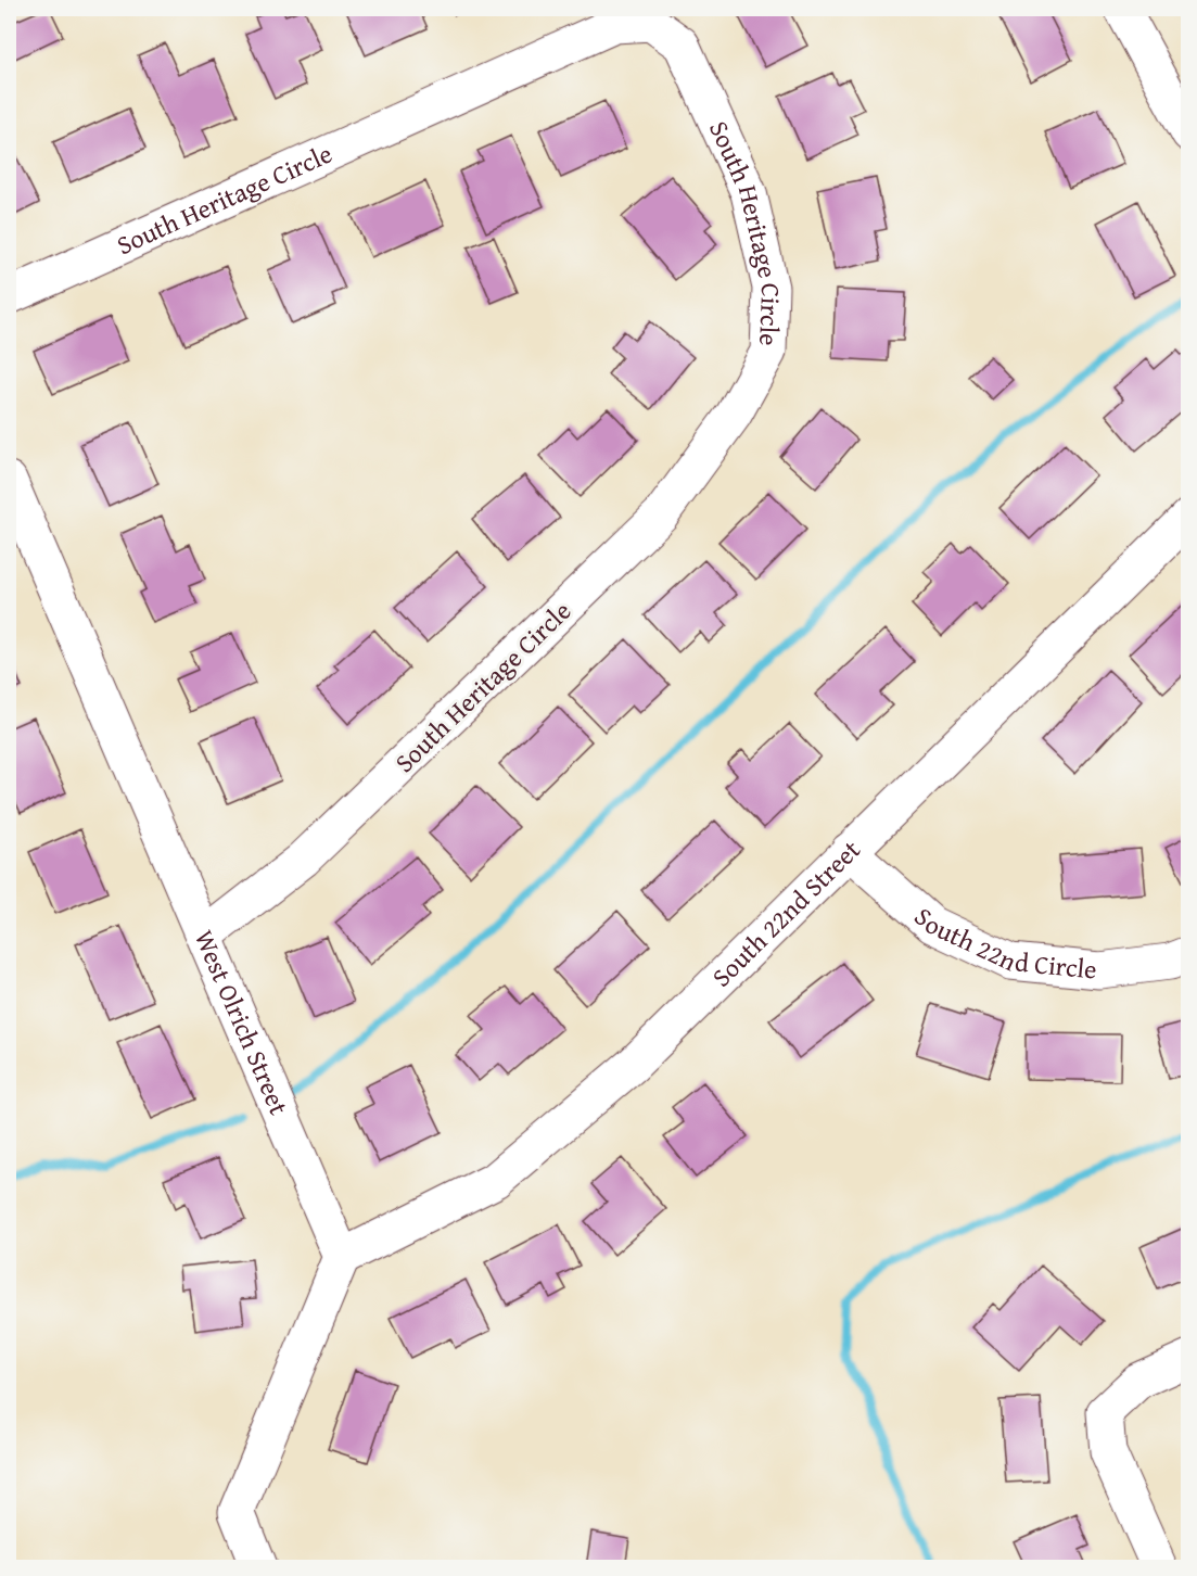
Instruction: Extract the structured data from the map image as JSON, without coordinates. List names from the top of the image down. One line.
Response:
{"streets":{"street":["South Heritage Circle","South 22nd Street","South 22nd Circle","West Olrich Street"]},"crossings":[["South Heritage Circle","West Olrich Street"],["South 22nd Street","South 22nd Circle"],["South 22nd Street","West Olrich Street"]]}
